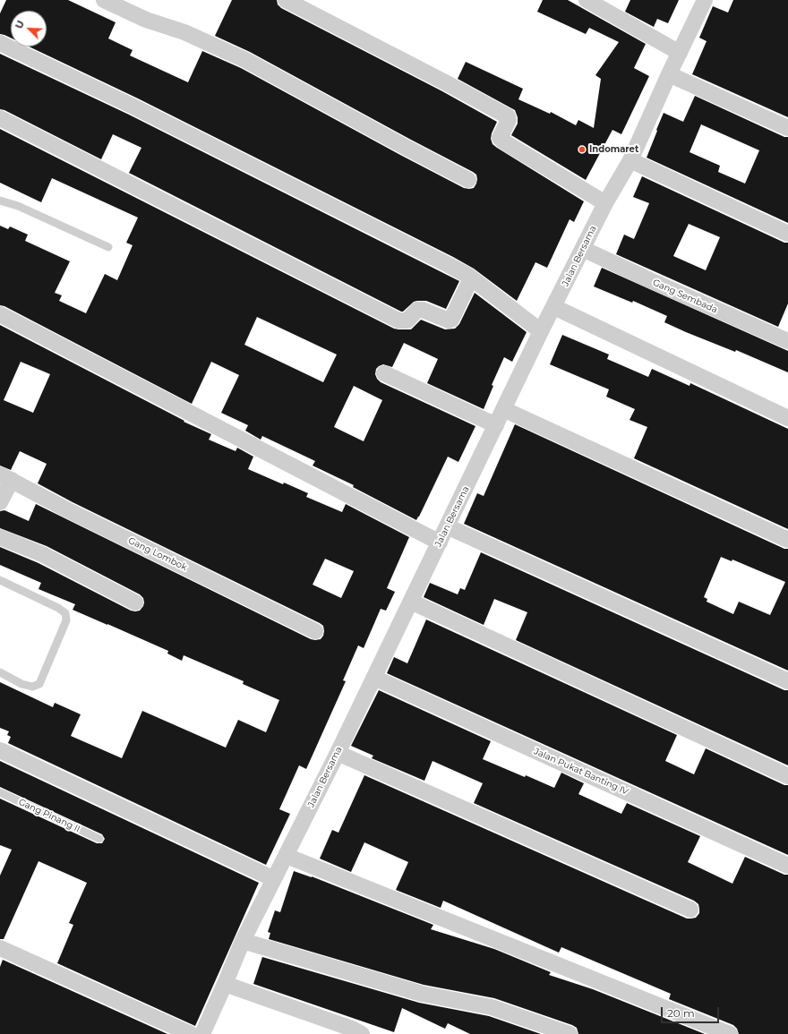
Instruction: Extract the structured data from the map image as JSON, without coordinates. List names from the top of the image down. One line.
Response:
{"streets":{"street":["Jalan Bersama","Gang Sembada","Gang Lombok","Jalan Pukat Banting IV"],"lane":["Gang Pinang II"]},"crossings":[["Jalan Bersama","Gang Sembada"],["Jalan Bersama","Jalan Pukat Banting IV"]],"places":["Indomaret"],"scale_bar":"20 m","north":"top left"}
